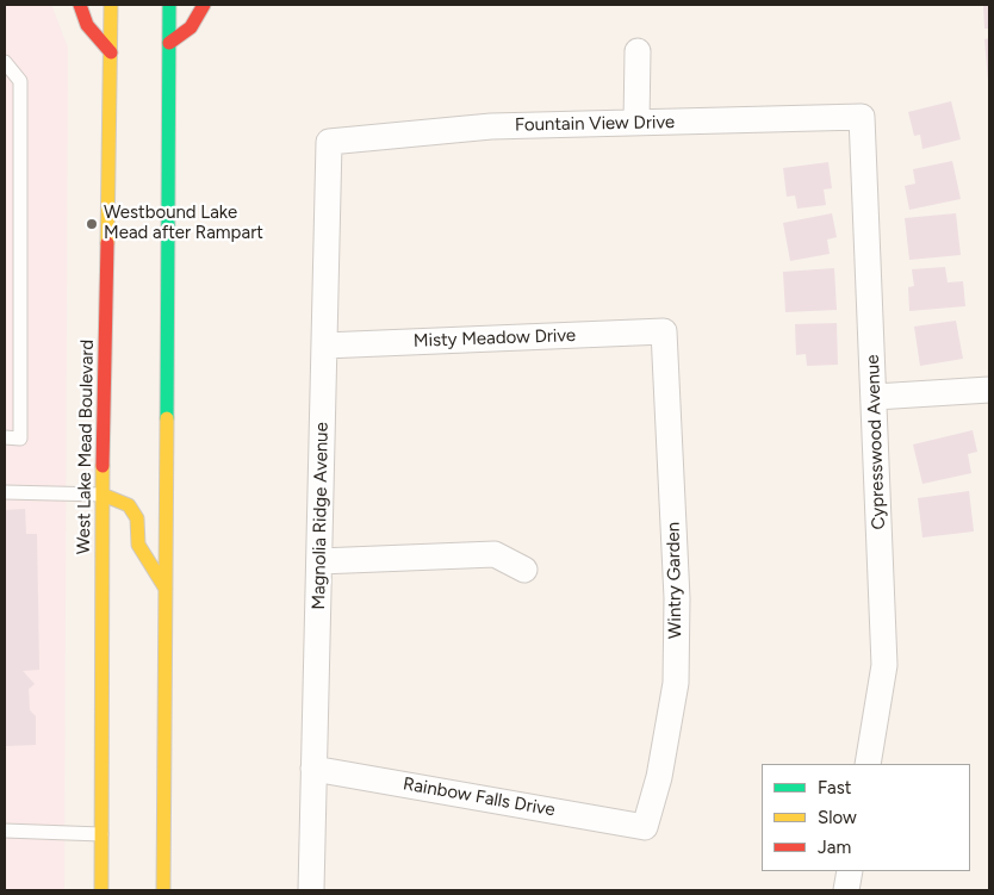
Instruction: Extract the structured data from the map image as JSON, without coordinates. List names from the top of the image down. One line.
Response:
{"streets":{"main road":["West Lake Mead Boulevard"],"street":["Fountain View Drive","Misty Meadow Drive","Cypresswood Avenue","Magnolia Ridge Avenue","Wintry Garden","Rainbow Falls Drive"]},"crossings":[["Fountain View Drive","Cypresswood Avenue"],["Fountain View Drive","Magnolia Ridge Avenue"],["Misty Meadow Drive","Magnolia Ridge Avenue"],["Misty Meadow Drive","Wintry Garden"],["Magnolia Ridge Avenue","Rainbow Falls Drive"],["Wintry Garden","Rainbow Falls Drive"]],"places":["Westbound Lake Mead after Rampart"],"legend":["Fast","Slow","Jam"]}
